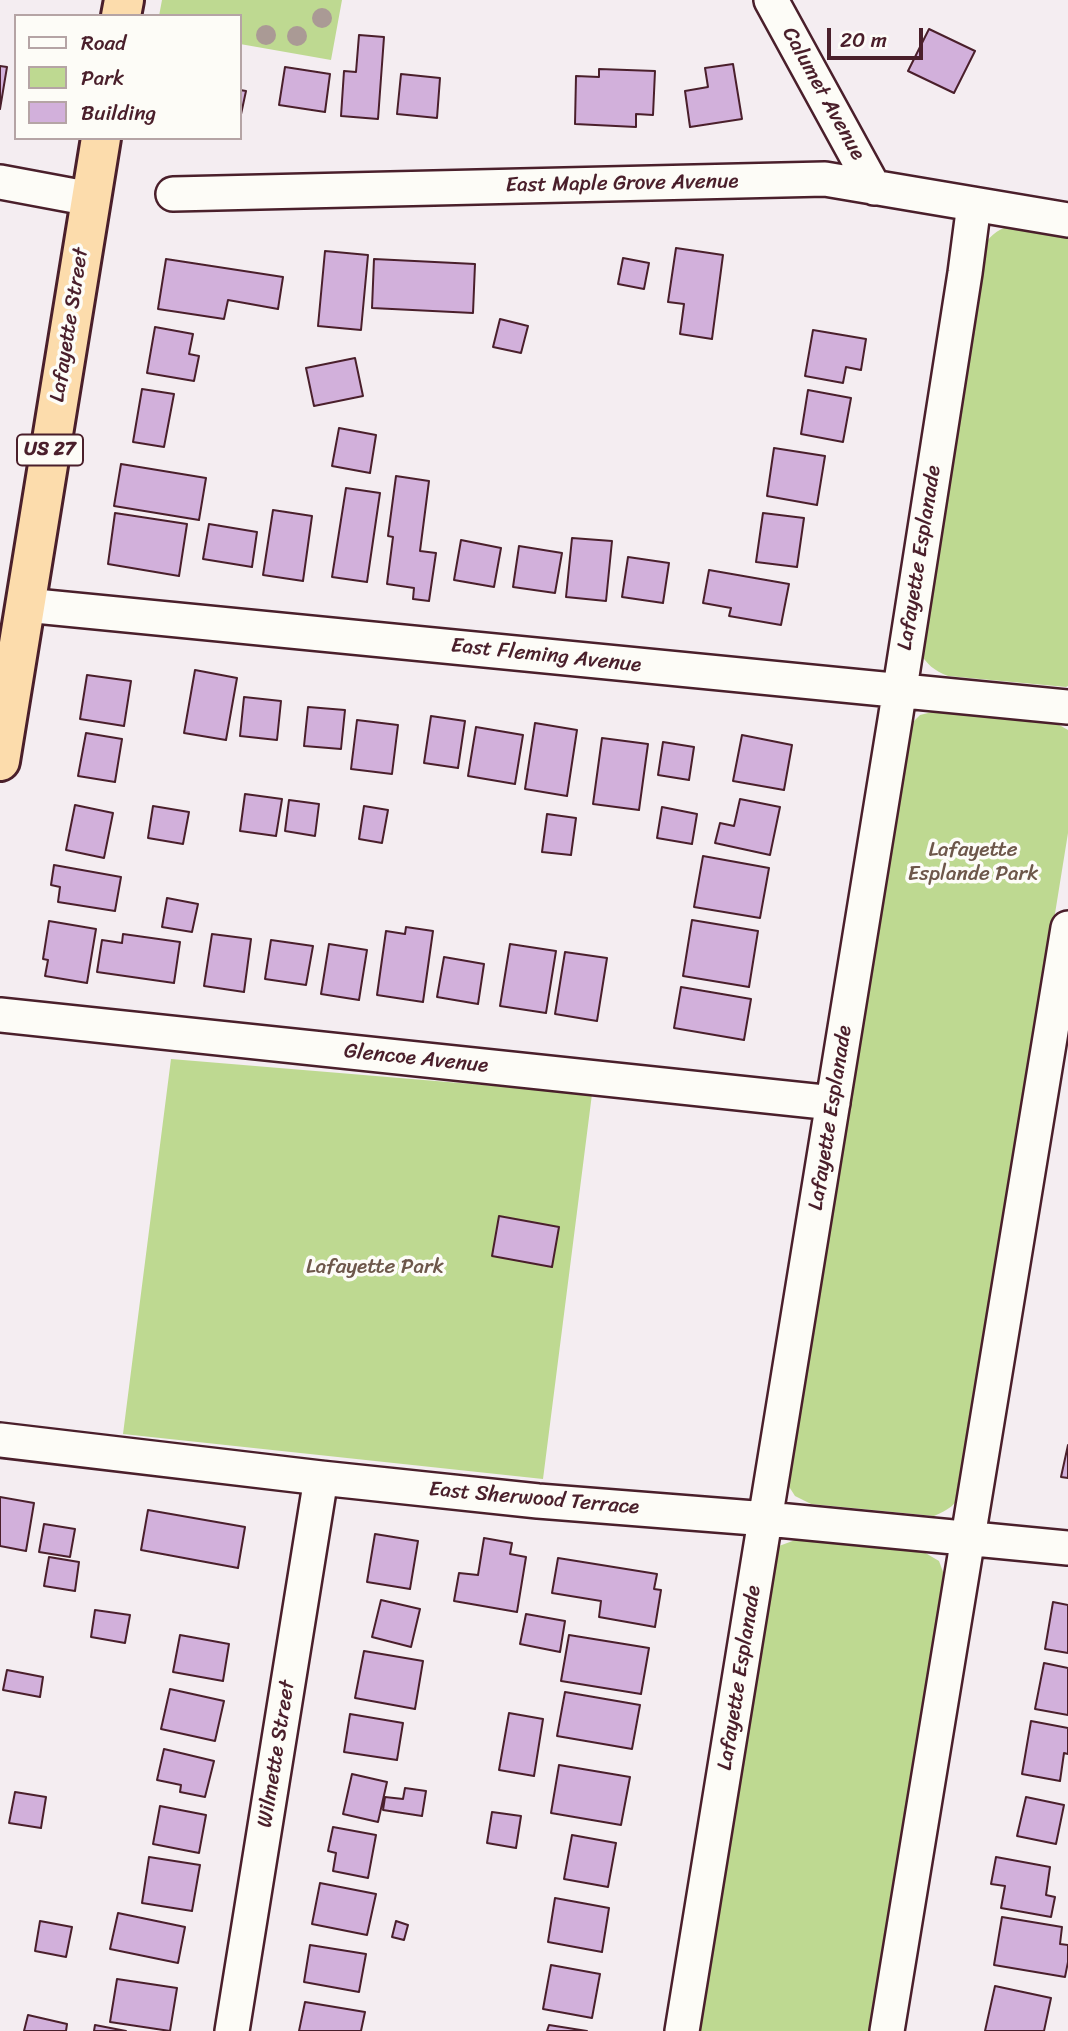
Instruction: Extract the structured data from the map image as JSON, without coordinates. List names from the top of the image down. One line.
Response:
{"streets":{"highway":["Lafayette Street","US 27"],"street":["Calumet Avenue","East Maple Grove Avenue","Lafayette Esplanade","East Fleming Avenue","Glencoe Avenue","East Sherwood Terrace","Wilmette Street"]},"crossings":[["Calumet Avenue","East Maple Grove Avenue"],["East Maple Grove Avenue","Lafayette Esplanade"],["Lafayette Street","East Fleming Avenue"],["Lafayette Esplanade","East Fleming Avenue"],["Lafayette Esplanade","Glencoe Avenue"],["Lafayette Esplanade","East Sherwood Terrace"],["East Sherwood Terrace","Wilmette Street"]],"parks":["Lafayette Esplande Park","Lafayette Park"],"legend":["Road","Park","Building"],"scale_bar":"20 m"}
